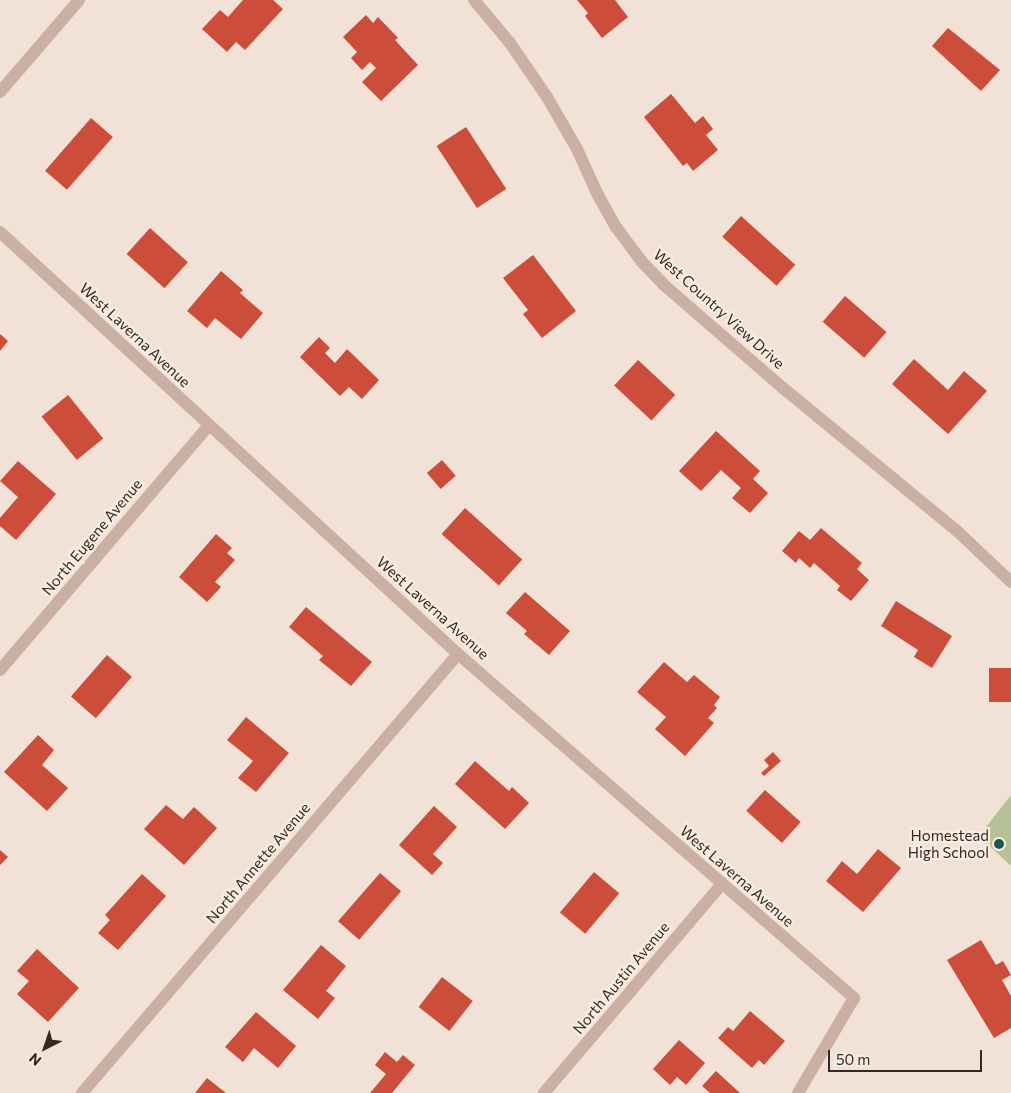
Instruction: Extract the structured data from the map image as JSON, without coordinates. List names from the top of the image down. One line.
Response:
{"streets":{"street":["West Country View Drive","West Laverna Avenue","North Eugene Avenue","North Annette Avenue","North Austin Avenue"]},"crossings":[["West Laverna Avenue","North Eugene Avenue"],["West Laverna Avenue","North Annette Avenue"],["West Laverna Avenue","North Austin Avenue"]],"places":["Homestead High School"],"scale_bar":"50 m","north":"bottom left"}
